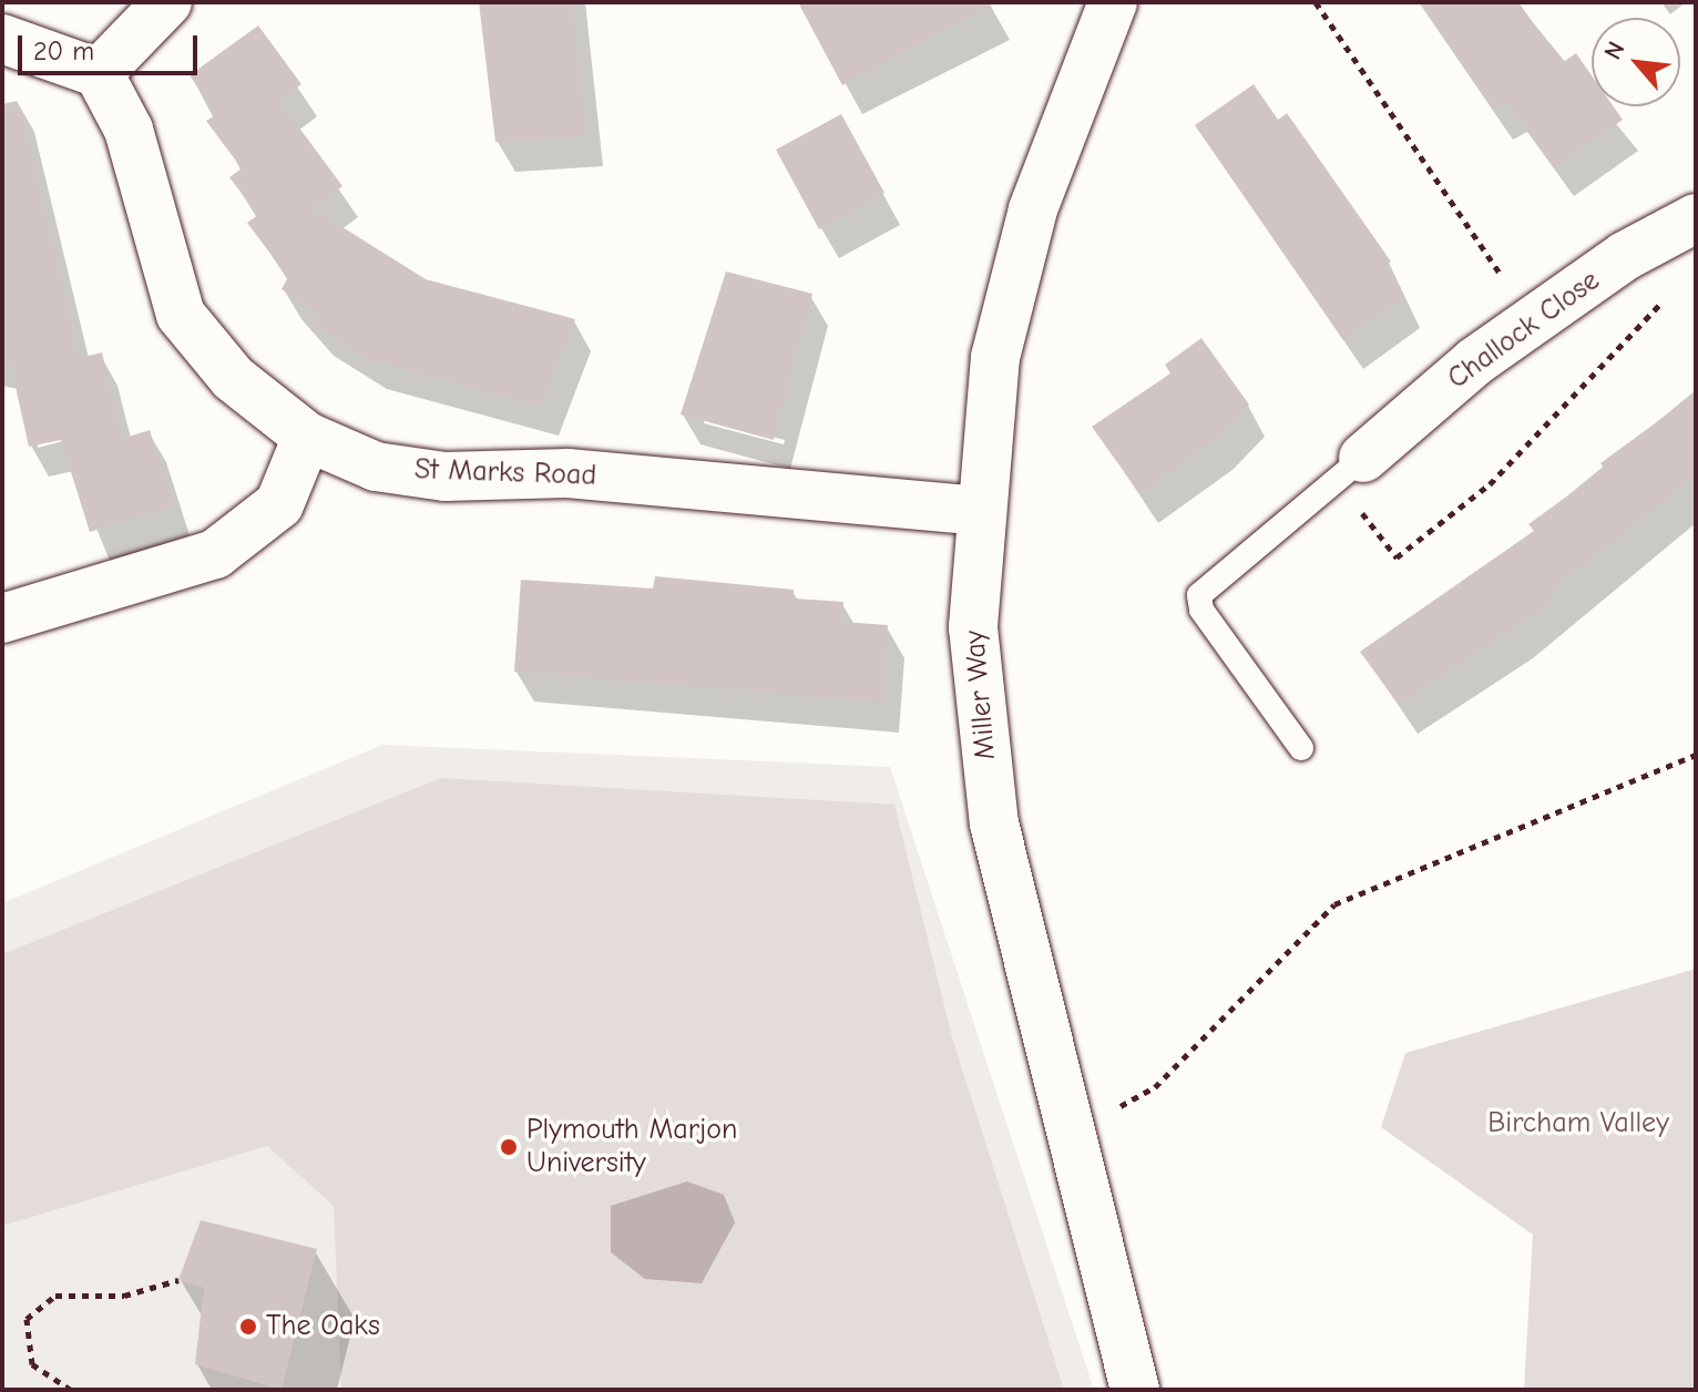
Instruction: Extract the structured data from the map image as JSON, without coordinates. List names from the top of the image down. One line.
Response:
{"streets":{"street":["Challock Close","St Marks Road","Miller Way"]},"crossings":[["St Marks Road","Miller Way"]],"parks":["Bircham Valley"],"places":["Plymouth Marjon University","The Oaks"],"scale_bar":"20 m","north":"top left"}
